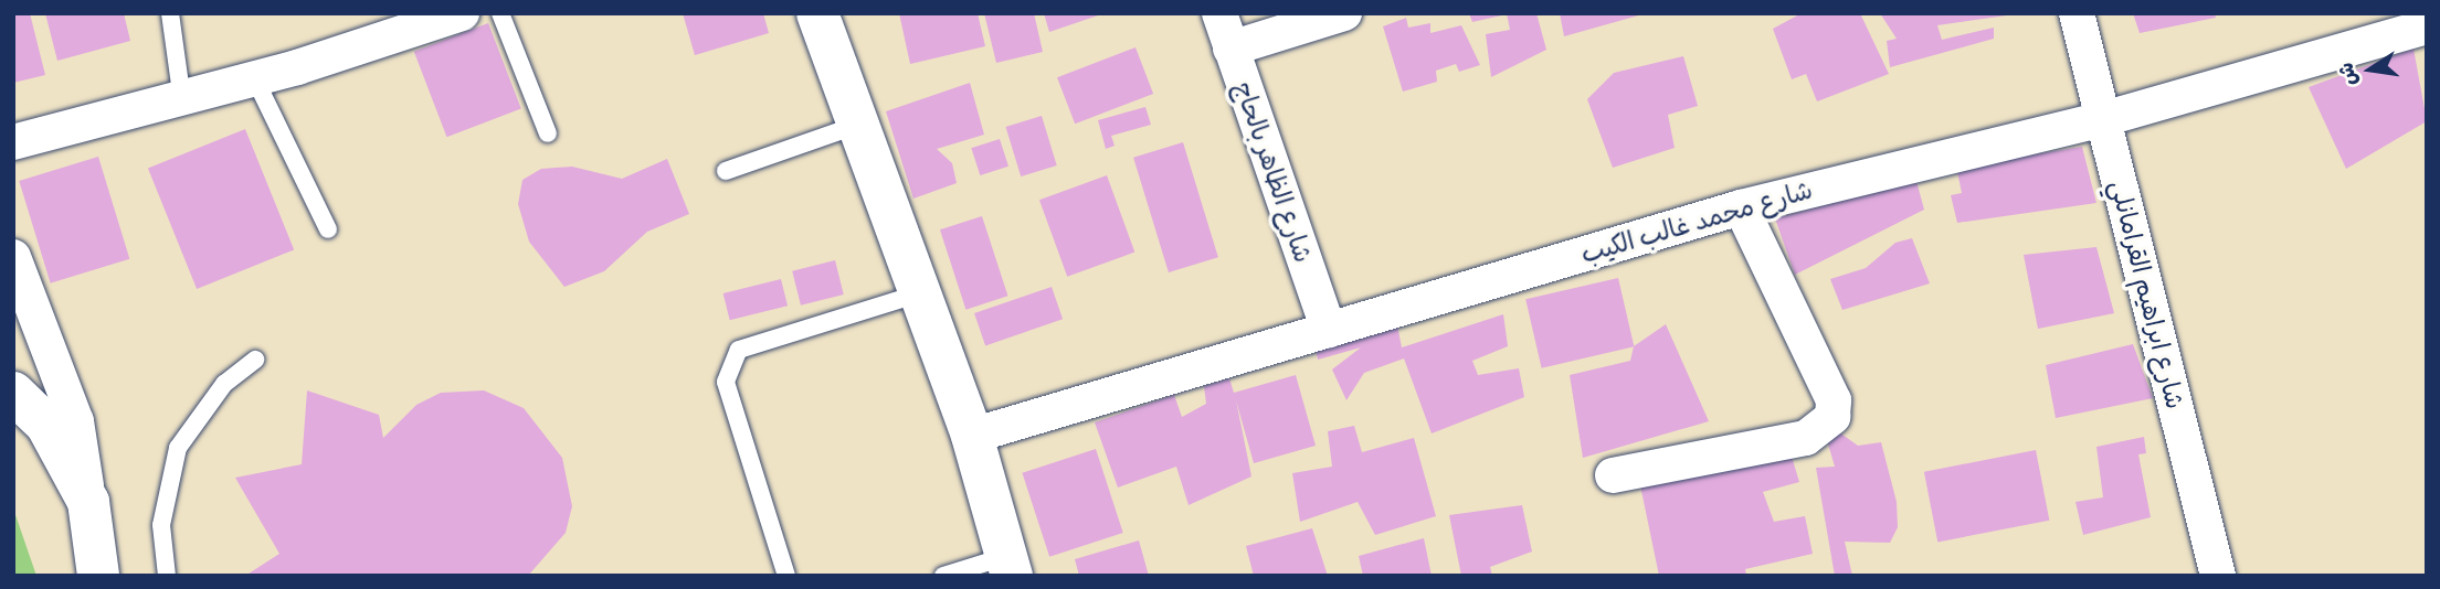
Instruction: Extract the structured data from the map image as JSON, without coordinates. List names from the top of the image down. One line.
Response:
{"streets":{"street":["شارع الظاهر بالحاج","شارع محمد غالب الكيب","شارع ابراهيم القرامانلي"]},"crossings":[["شارع الظاهر بالحاج","شارع محمد غالب الكيب"],["شارع محمد غالب الكيب","شارع ابراهيم القرامانلي"]],"north":"left"}
